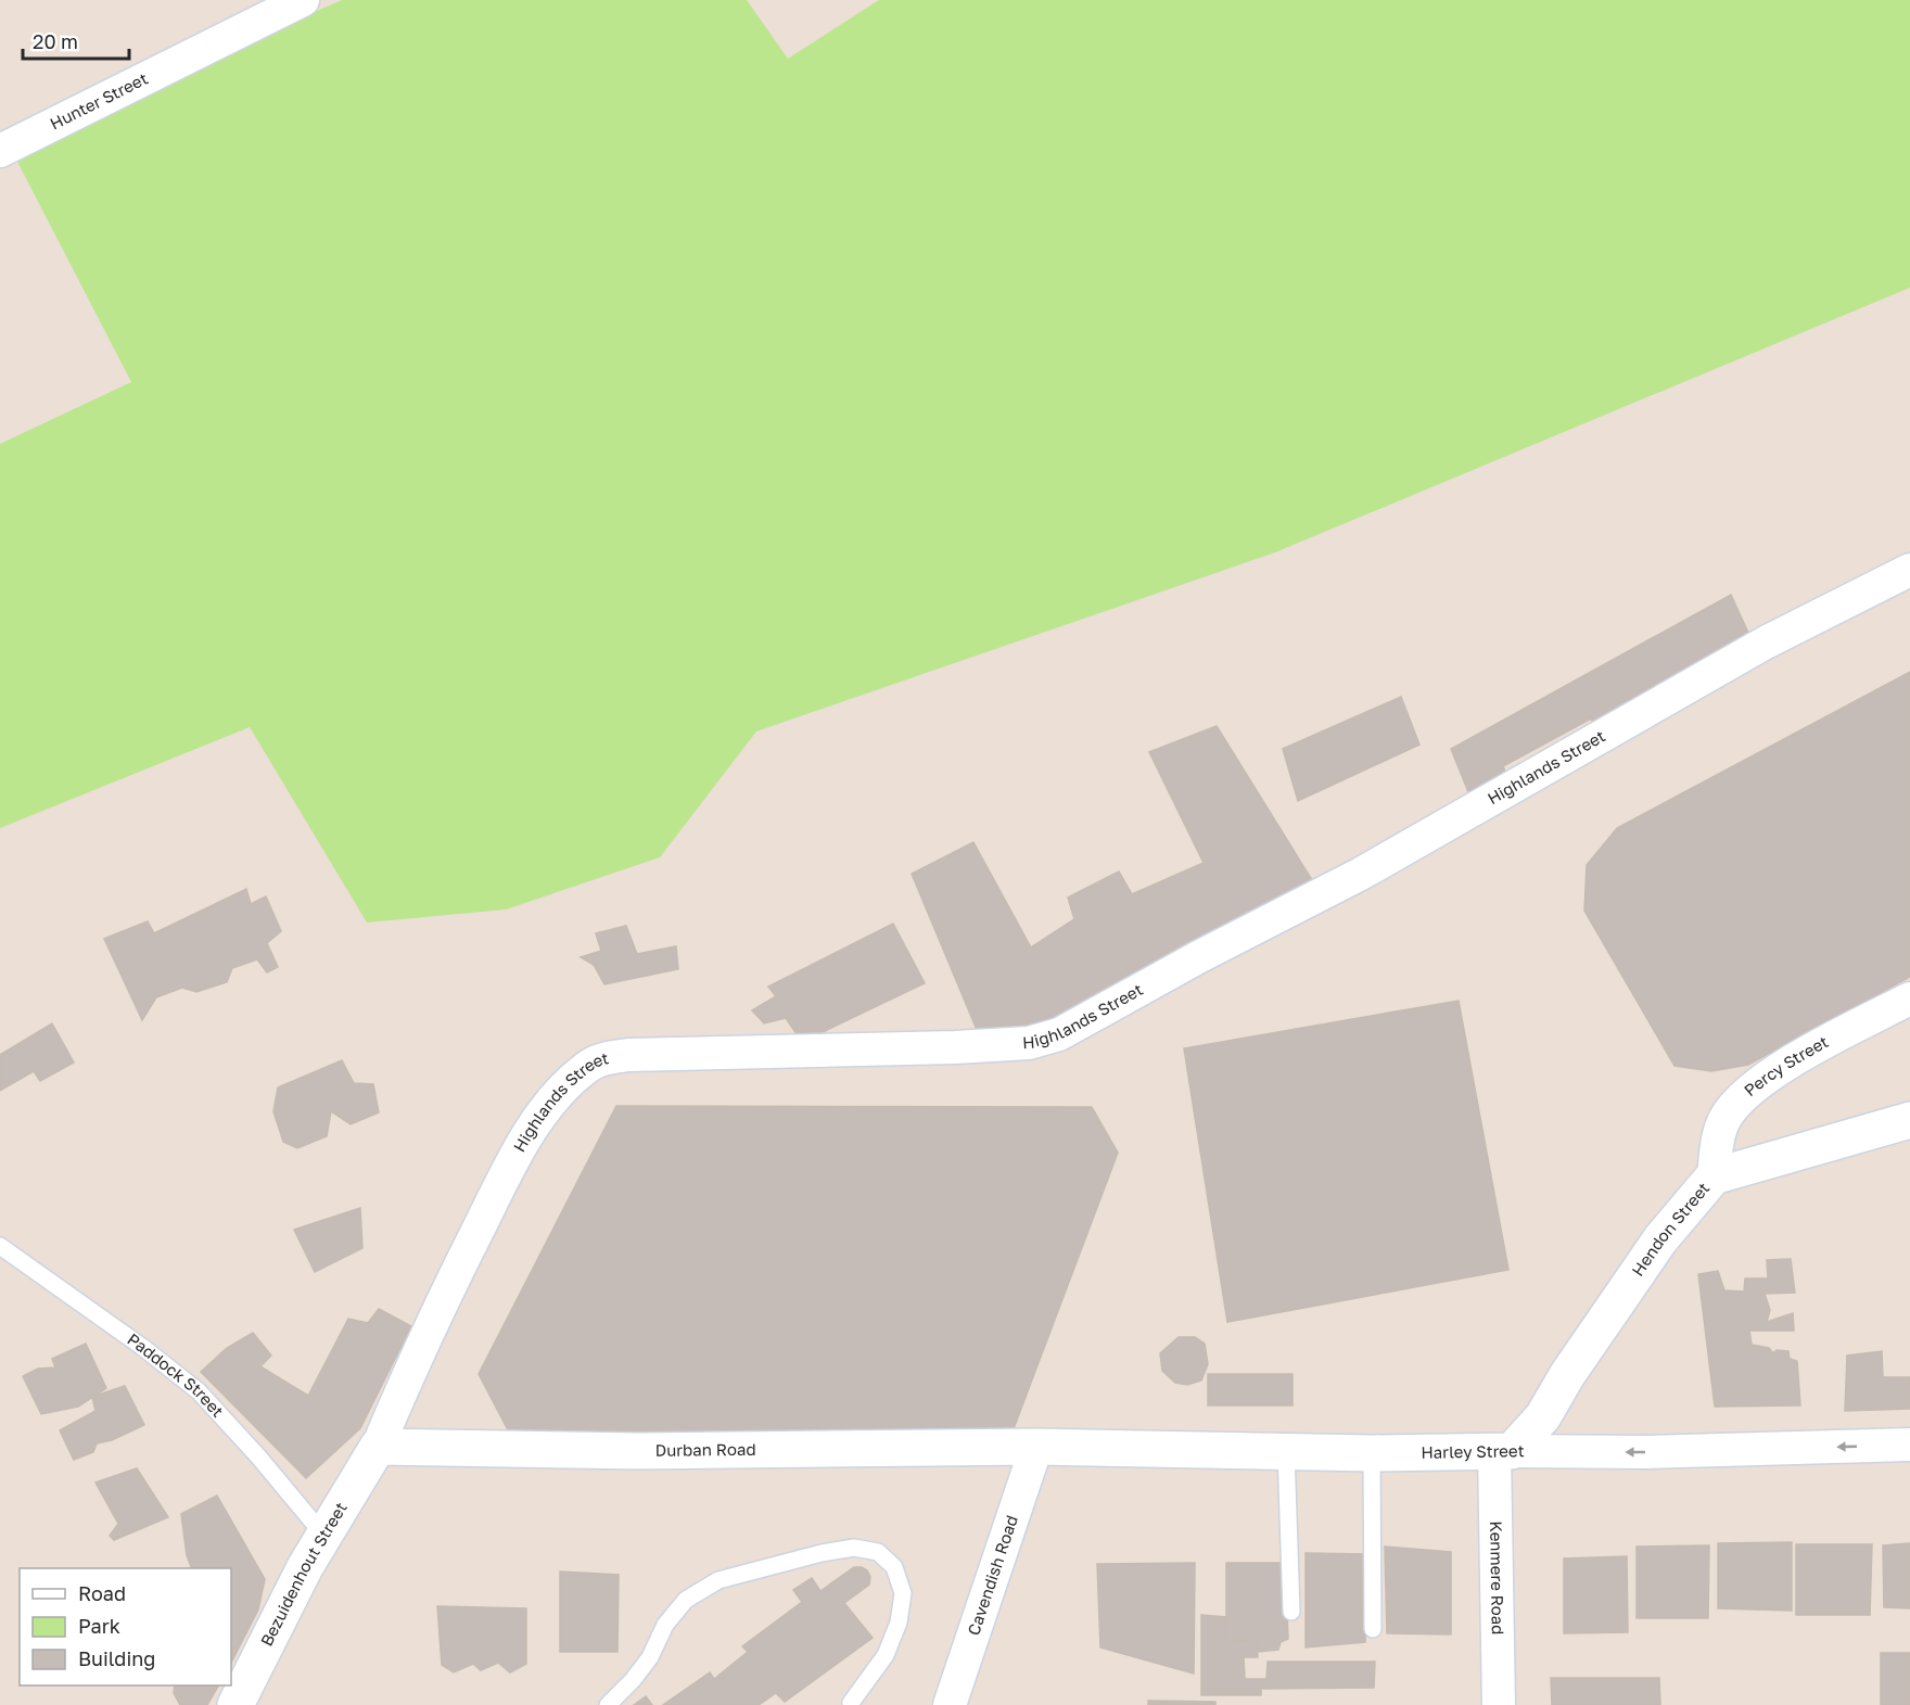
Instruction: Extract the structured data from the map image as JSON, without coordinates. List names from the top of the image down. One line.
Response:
{"streets":{"street":["Hunter Street","Highlands Street","Percy Street","Hendon Street","Durban Road","Harley Street","Bezuidenhout Street","Cavendish Road","Kenmere Road"],"lane":["Paddock Street"]},"crossings":[["Highlands Street","Durban Road"],["Highlands Street","Bezuidenhout Street"],["Percy Street","Hendon Street"],["Hendon Street","Harley Street"],["Hendon Street","Kenmere Road"],["Paddock Street","Bezuidenhout Street"],["Durban Road","Harley Street"],["Durban Road","Bezuidenhout Street"],["Durban Road","Cavendish Road"],["Harley Street","Cavendish Road"],["Harley Street","Kenmere Road"]],"one_way":["Harley Street"],"legend":["Road","Park","Building"],"scale_bar":"20 m"}
